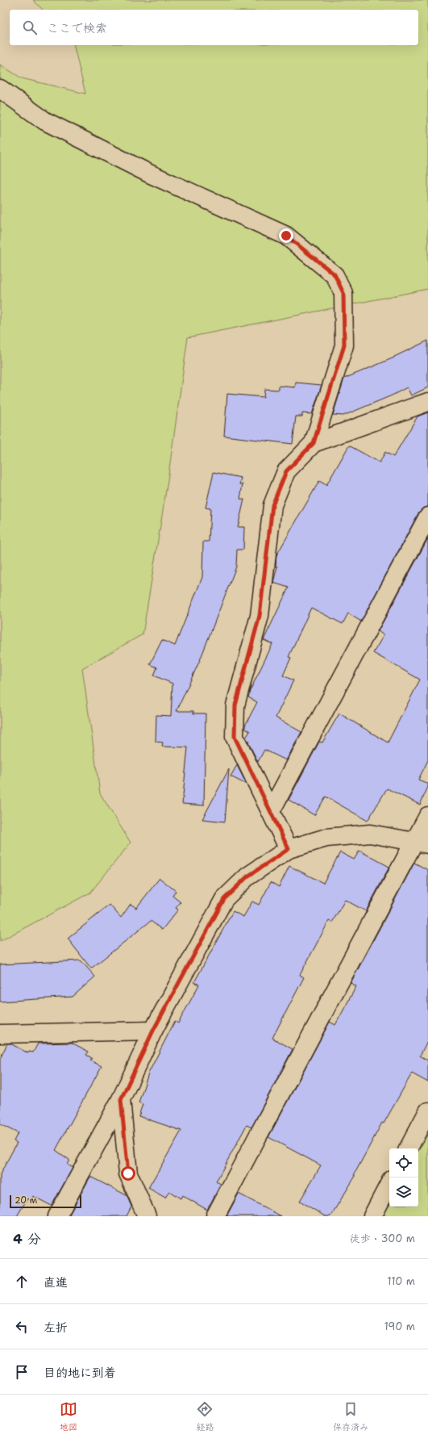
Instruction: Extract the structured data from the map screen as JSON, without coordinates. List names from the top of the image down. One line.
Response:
{"scale_bar":"20 m","page":{"search":"ここで検索","scale":"20 m","heading":["4 分","徒歩 · 300 m"],"list":[["直進","110 m"],["左折","190 m"],"目的地に到着"],"nav":["地図","経路","保存済み"]}}
